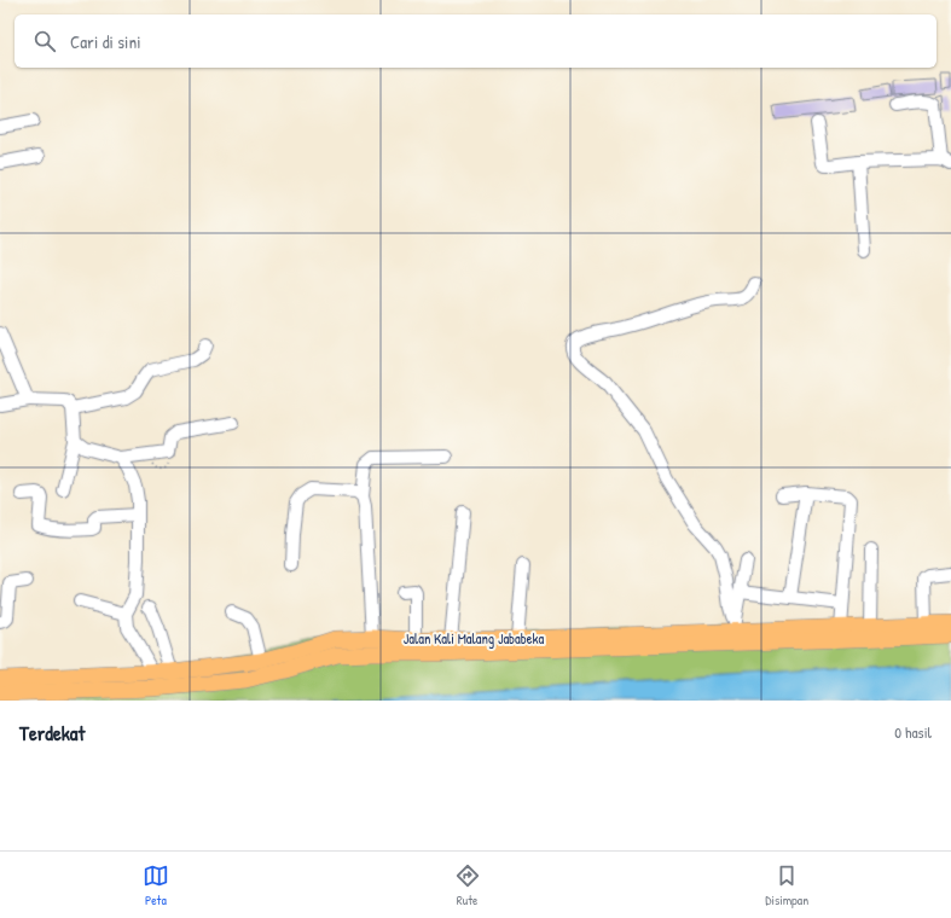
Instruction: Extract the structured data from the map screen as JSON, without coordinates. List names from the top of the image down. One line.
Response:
{"streets":{"main road":["Jalan Kali Malang Jababeka"]},"page":{"search":"Cari di sini","heading":["Terdekat","0 hasil"],"nav":["Peta","Rute","Disimpan"]}}
